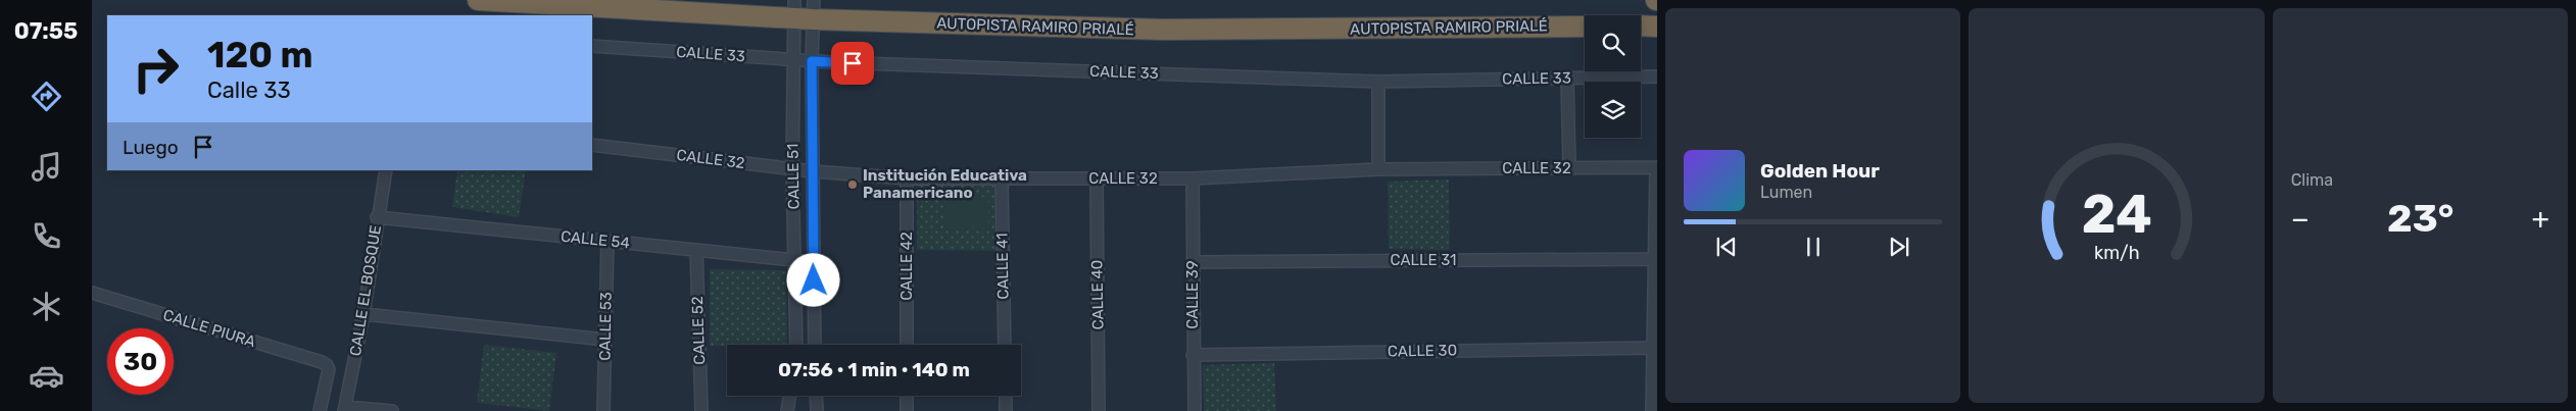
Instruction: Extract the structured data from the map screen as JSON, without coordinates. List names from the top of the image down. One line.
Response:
{"streets":{"highway":["AUTOPISTA RAMIRO PRIALÉ"],"street":["CALLE 33","CALLE 32","CALLE 51","CALLE 54","CALLE 31","CALLE 42","CALLE 41","CALLE EL BOSQUE","CALLE 40","CALLE 39","CALLE 53","CALLE PIURA","CALLE 52","CALLE 30"]},"crossings":[["AUTOPISTA RAMIRO PRIALÉ","CALLE 51"],["CALLE 33","CALLE 51"],["CALLE 32","CALLE 51"],["CALLE 32","CALLE 42"],["CALLE 32","CALLE 41"],["CALLE 32","CALLE 40"],["CALLE 32","CALLE 39"],["CALLE 51","CALLE 54"],["CALLE 54","CALLE EL BOSQUE"],["CALLE 54","CALLE 53"],["CALLE 54","CALLE 52"],["CALLE 31","CALLE 39"],["CALLE EL BOSQUE","CALLE PIURA"],["CALLE 39","CALLE 30"]],"places":["Institución Educativa Panamericano"],"page":{"tabs":"07:55","tile":"Clima","turn":["120 m","Calle 33"],"then":"Luego","song":["Golden Hour","Lumen"],"heat":["−","23°","+"],"limit":"30","trip":"07:56 · 1 min · 140 m","gauge":["24","km/h"]}}
